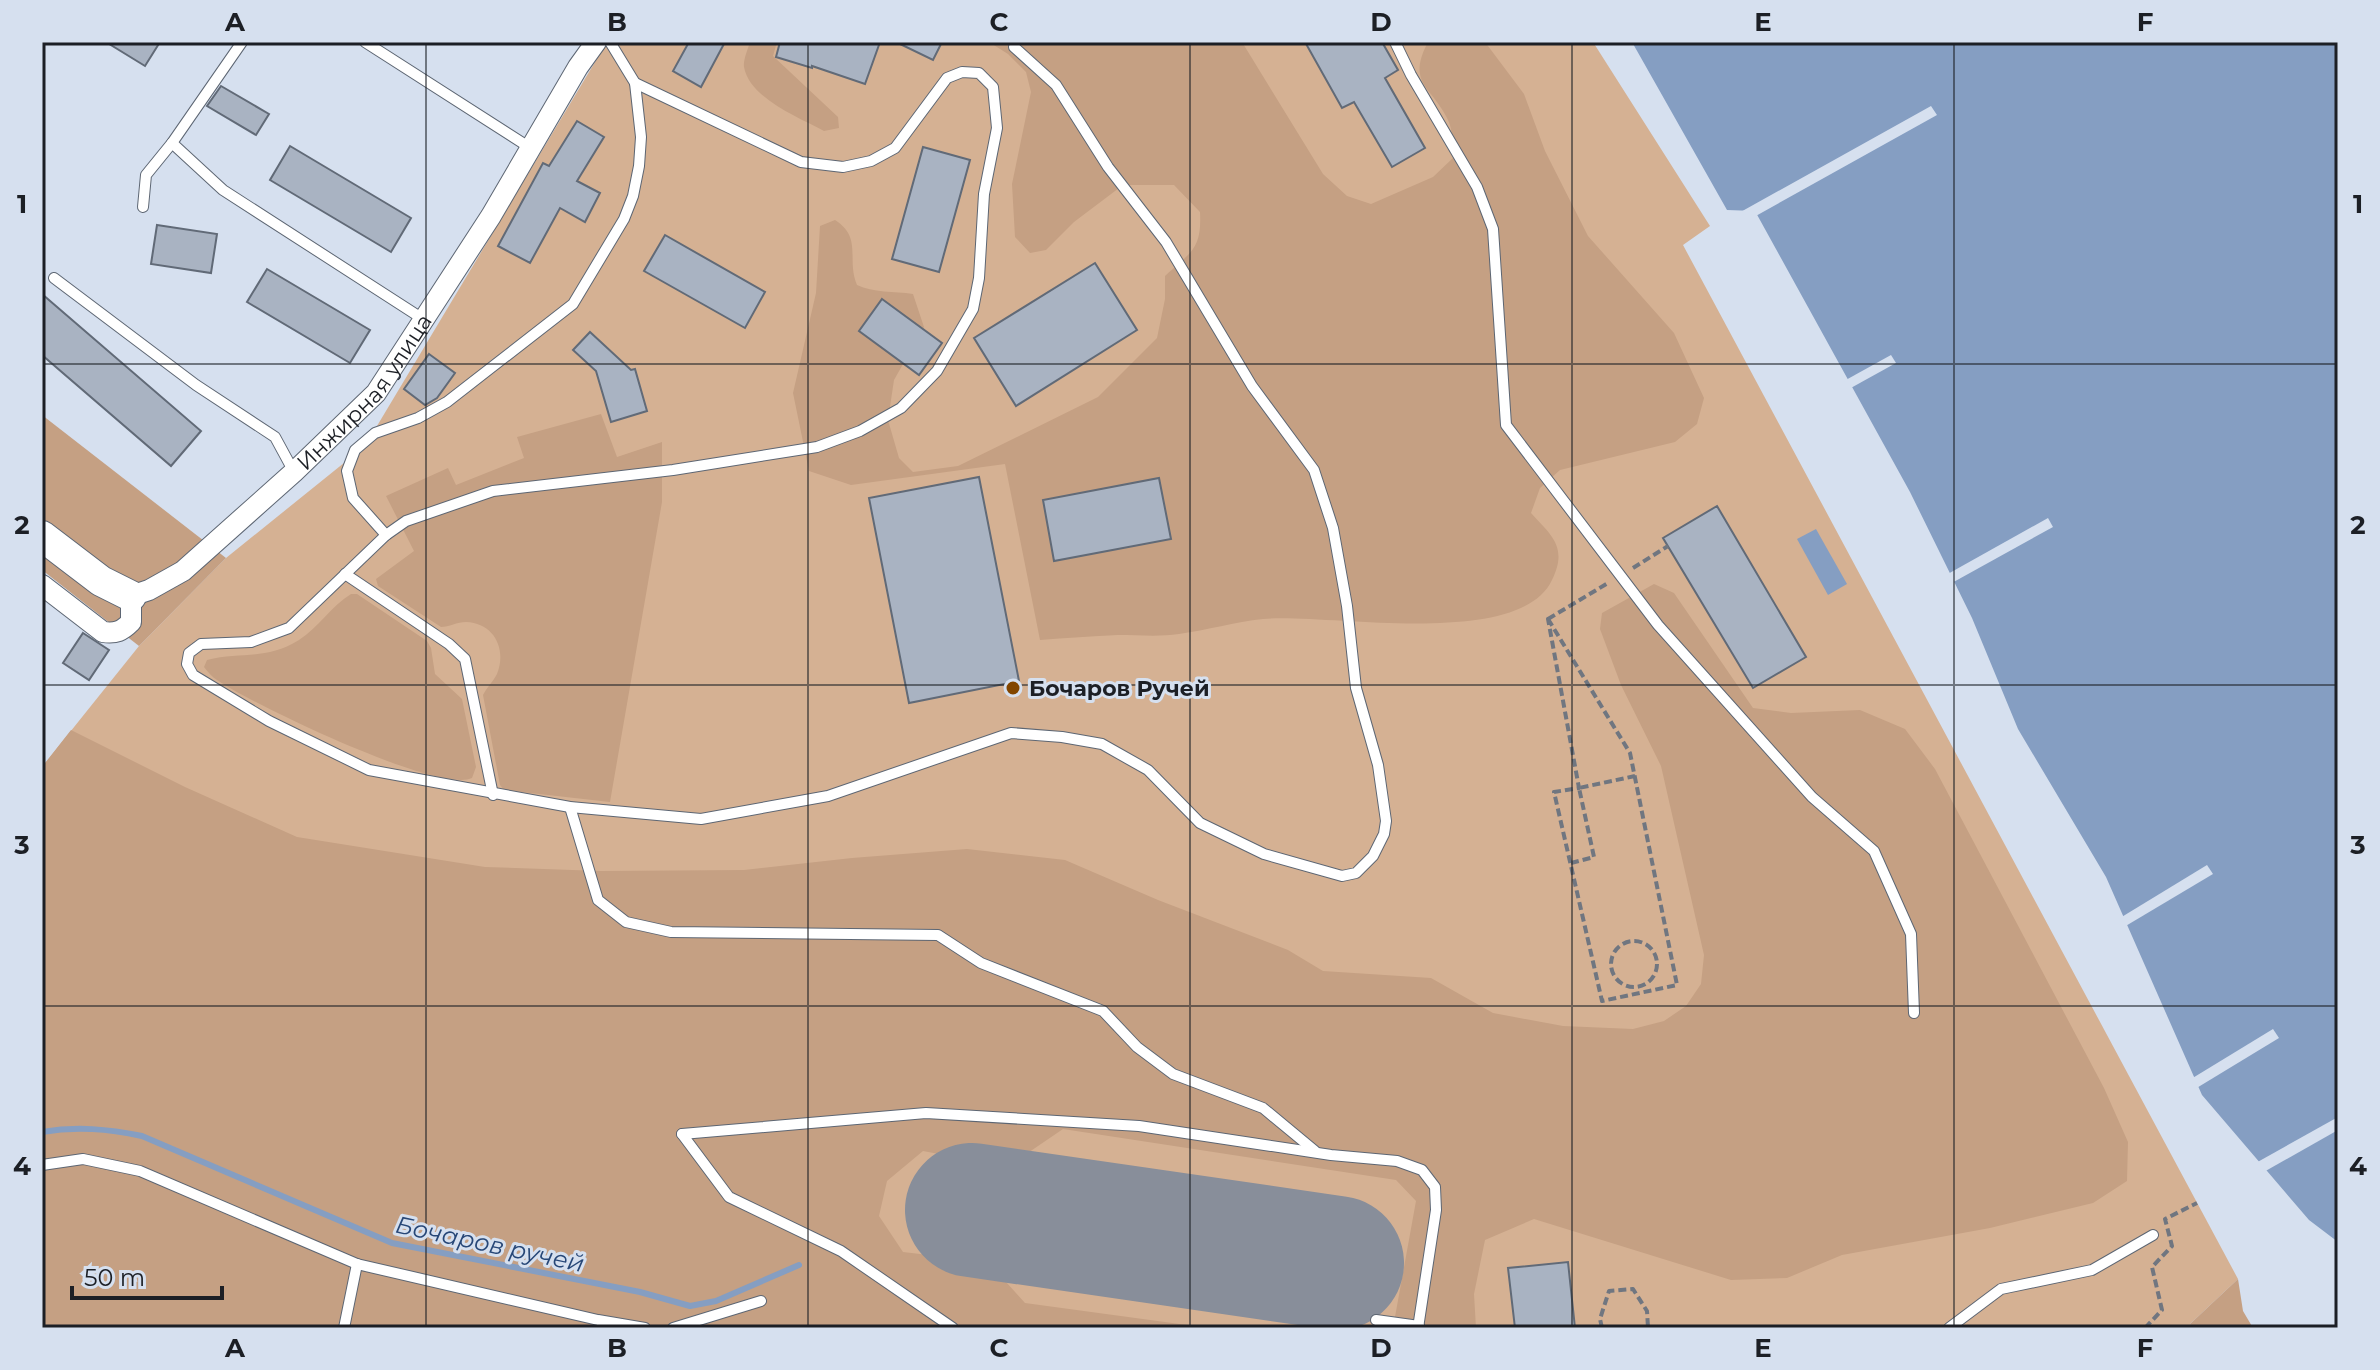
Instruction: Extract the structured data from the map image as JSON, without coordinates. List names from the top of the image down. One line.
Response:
{"streets":{"street":["Инжирная улица"]},"water":["Бочаров ручей"],"places":["Бочаров Ручей"],"scale_bar":"50 m","grid":{"columns":["A","B","C","D","E","F"],"rows":["1","2","3","4"]}}
